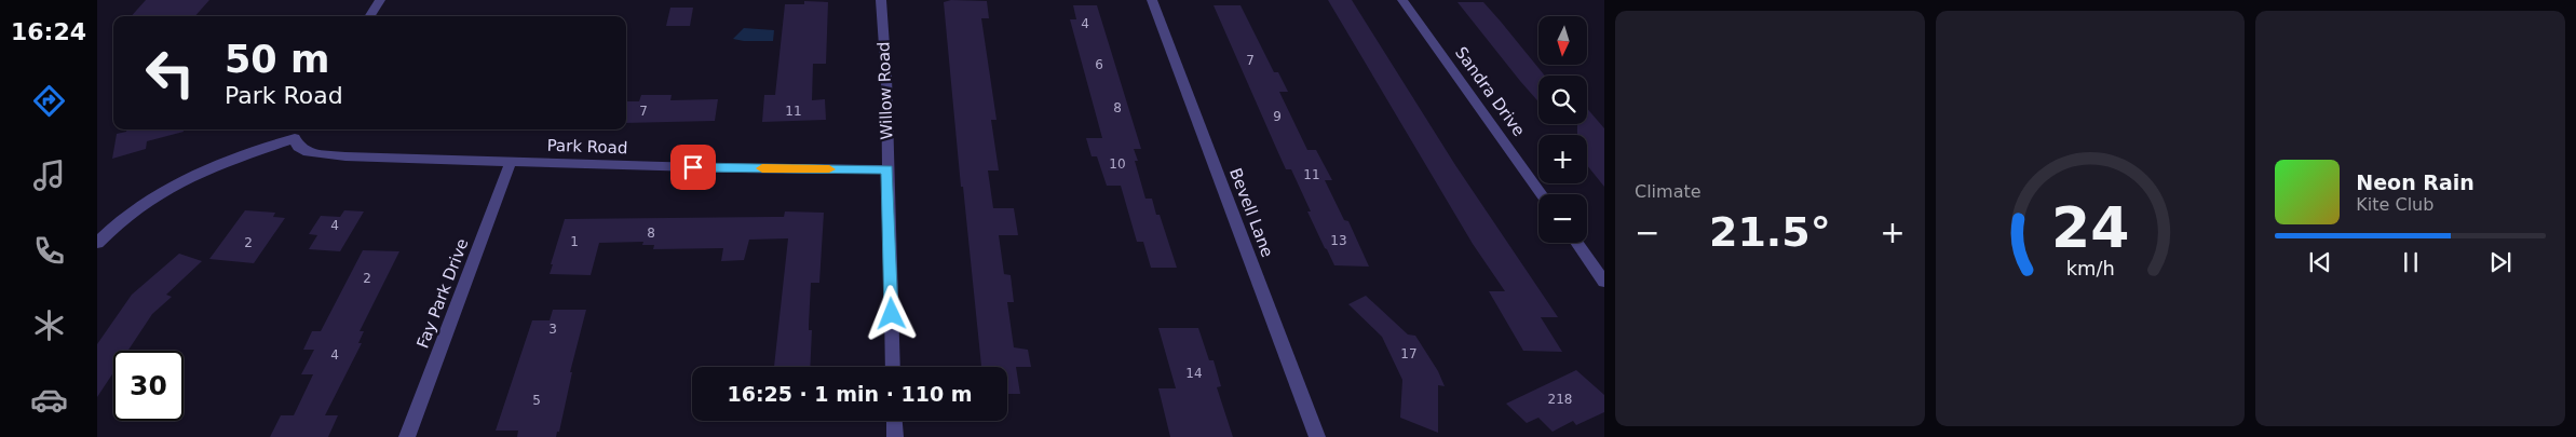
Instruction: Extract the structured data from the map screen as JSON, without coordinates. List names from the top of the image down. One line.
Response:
{"streets":{"street":["Willow Road","Sandra Drive","Park Road","Bevell Lane","Fay Park Drive"]},"crossings":[["Willow Road","Park Road"],["Park Road","Fay Park Drive"]],"house_numbers":["4","7","6","8","7","11","9","10","11","4","8","13","1","2","2","3","17","4","14","218","5"],"north":"bottom","page":{"tabs":"16:24","tile":"Climate","map_buttons":["+","−"],"turn":["50 m","Park Road"],"song":["Neon Rain","Kite Club"],"heat":["−","21.5°","+"],"limit":"30","trip":"16:25 · 1 min · 110 m","gauge":["24","km/h"]}}
